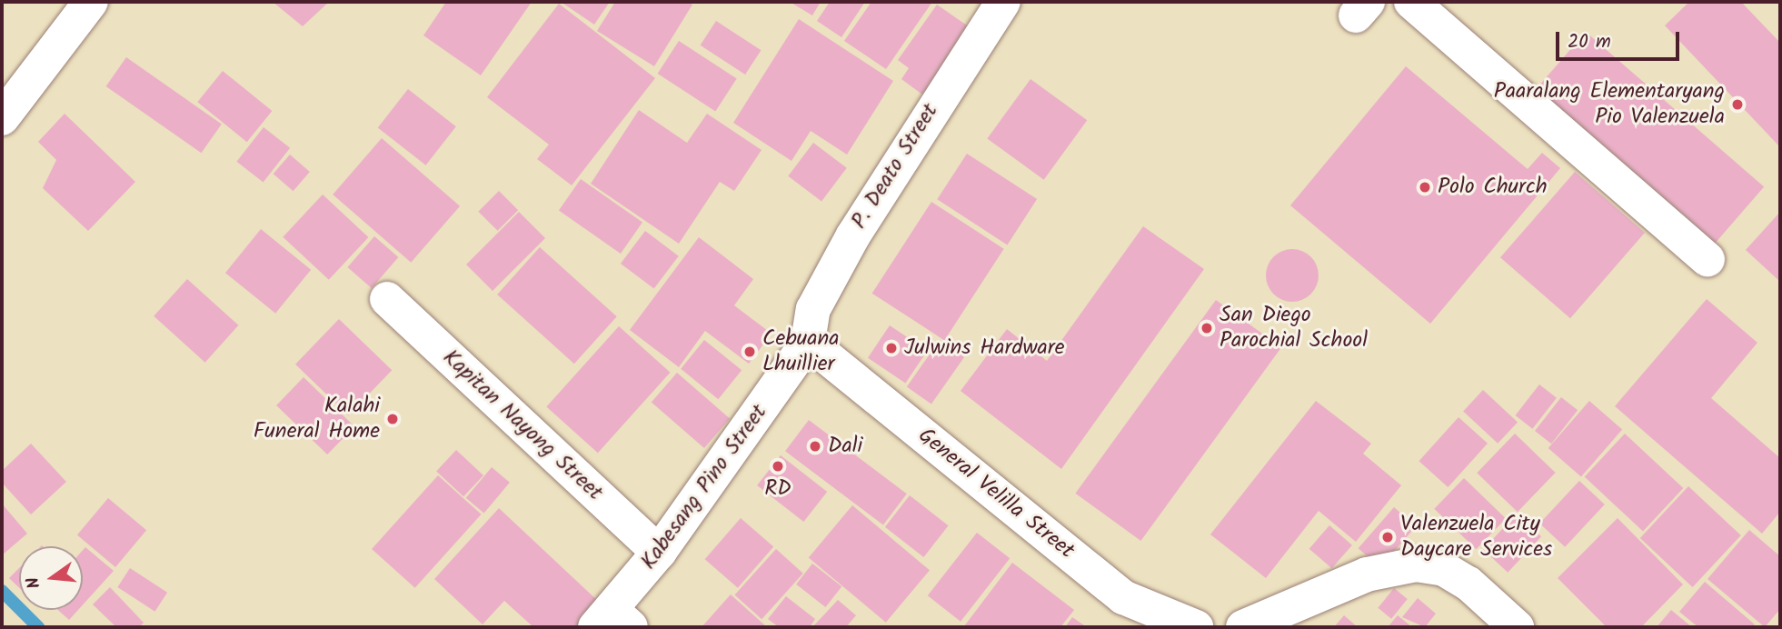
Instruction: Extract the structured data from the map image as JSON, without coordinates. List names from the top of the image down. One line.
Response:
{"streets":{"main road":["P. Deato Street","Kapitan Nayong Street","Kabesang Pino Street","General Velilla Street"]},"crossings":[["P. Deato Street","Kabesang Pino Street"],["P. Deato Street","General Velilla Street"],["Kapitan Nayong Street","Kabesang Pino Street"],["Kabesang Pino Street","General Velilla Street"]],"places":["Paaralang Elementaryang Pio Valenzuela","Polo Church","San Diego Parochial School","Julwins Hardware","Cebuana Lhuillier","Kalahi Funeral Home","Dali","RD","Valenzuela City Daycare Services"],"scale_bar":"20 m","north":"left"}
